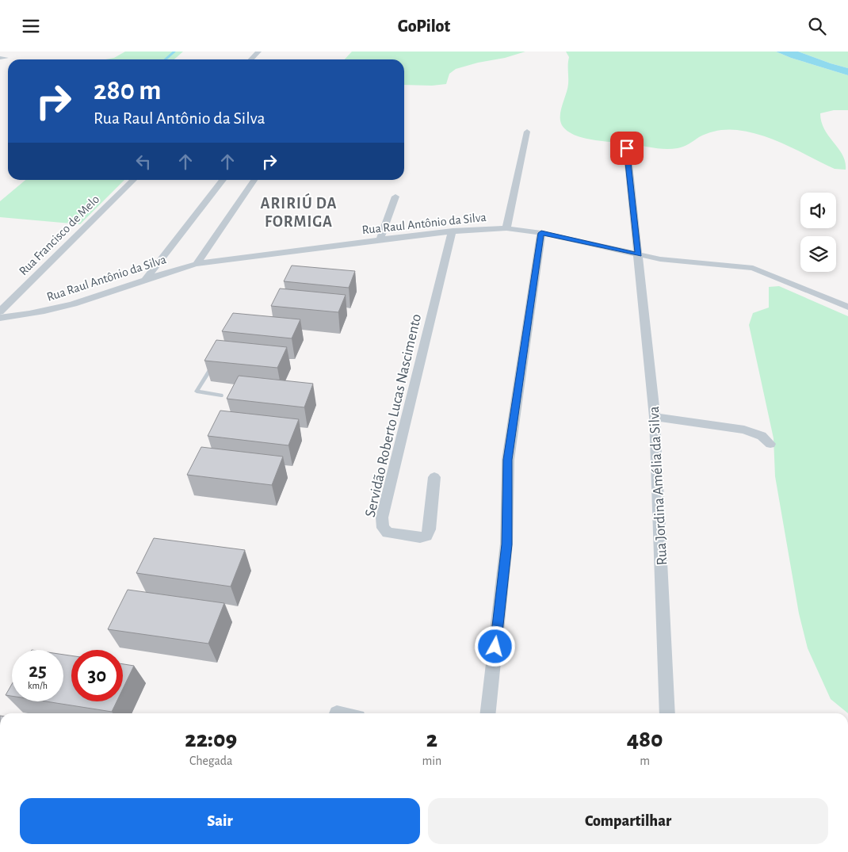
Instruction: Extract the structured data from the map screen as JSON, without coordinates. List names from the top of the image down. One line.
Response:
{"streets":{"street":["Rua Raul Antônio da Silva","Rua Francisco de Melo","Servidão Roberto Lucas Nascimento","Rua Jordina Amélia da Silva"]},"crossings":[["Rua Raul Antônio da Silva","Servidão Roberto Lucas Nascimento"],["Rua Raul Antônio da Silva","Rua Jordina Amélia da Silva"]],"districts":["ARIRIÚ DA FORMIGA"],"page":{"header":"GoPilot","turn":["280 m","Rua Raul Antônio da Silva"],"speed":"25 km/h","limit":"30","eta":["22:09","Chegada","2","min","480","m"],"buttons":["Sair","Compartilhar"]}}
